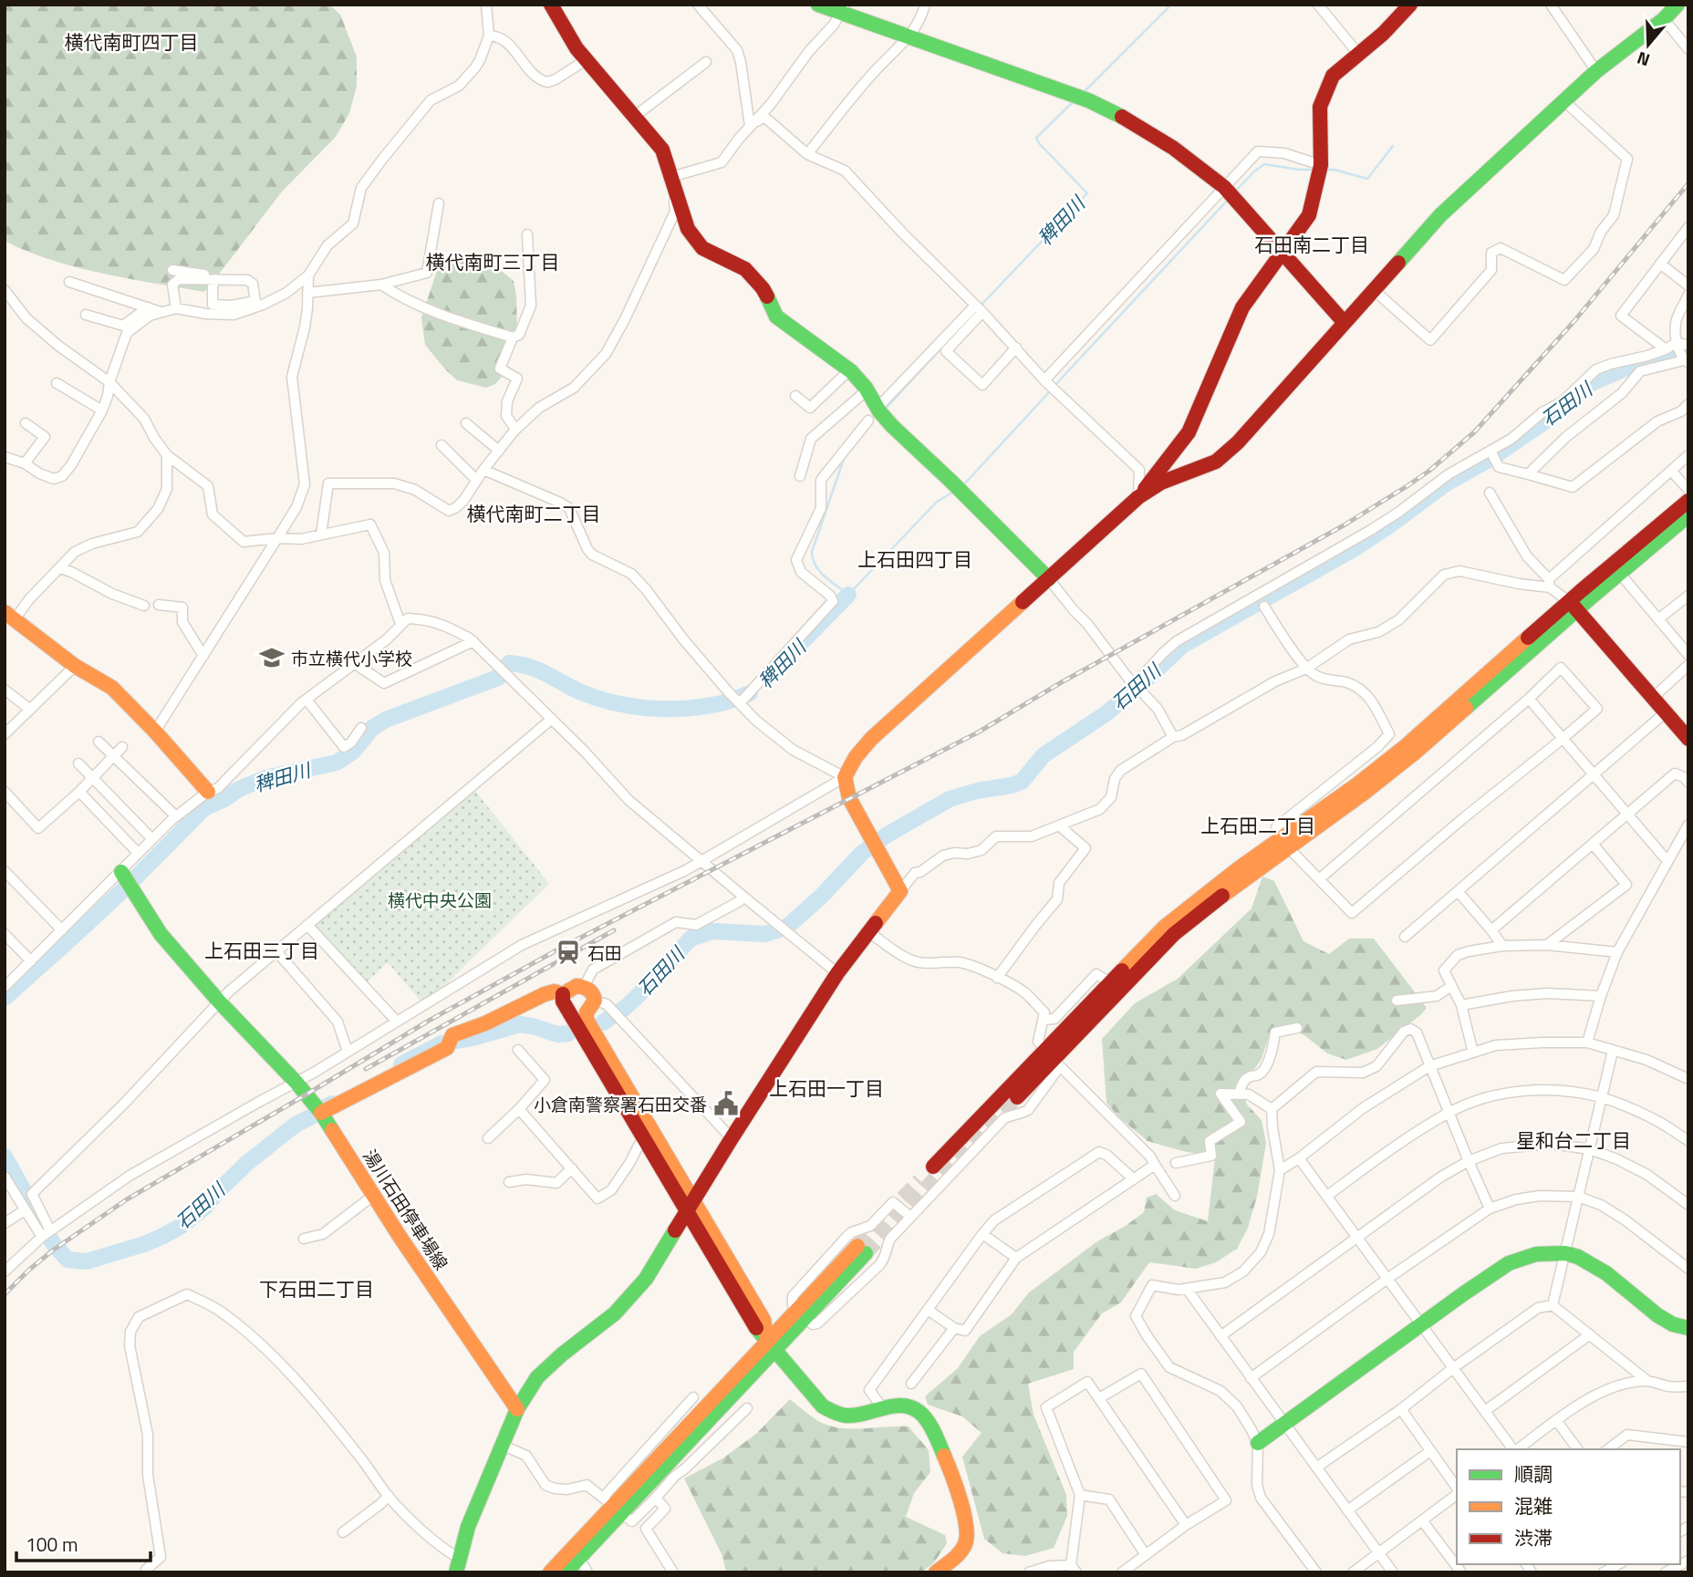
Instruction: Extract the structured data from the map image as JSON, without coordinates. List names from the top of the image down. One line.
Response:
{"streets":{"street":["湯川石田停車場線"]},"districts":["横代南町四丁目","石田南二丁目","横代南町三丁目","横代南町二丁目","上石田四丁目","上石田二丁目","上石田三丁目","上石田一丁目","星和台二丁目","下石田二丁目"],"water":["稗田川","石田川"],"parks":["横代中央公園"],"places":{"school or university":["市立横代小学校"],"station":["石田"],"public building":["小倉南警察署石田交番"]},"legend":["順調","混雑","渋滞"],"scale_bar":"100 m","north":"bottom"}
